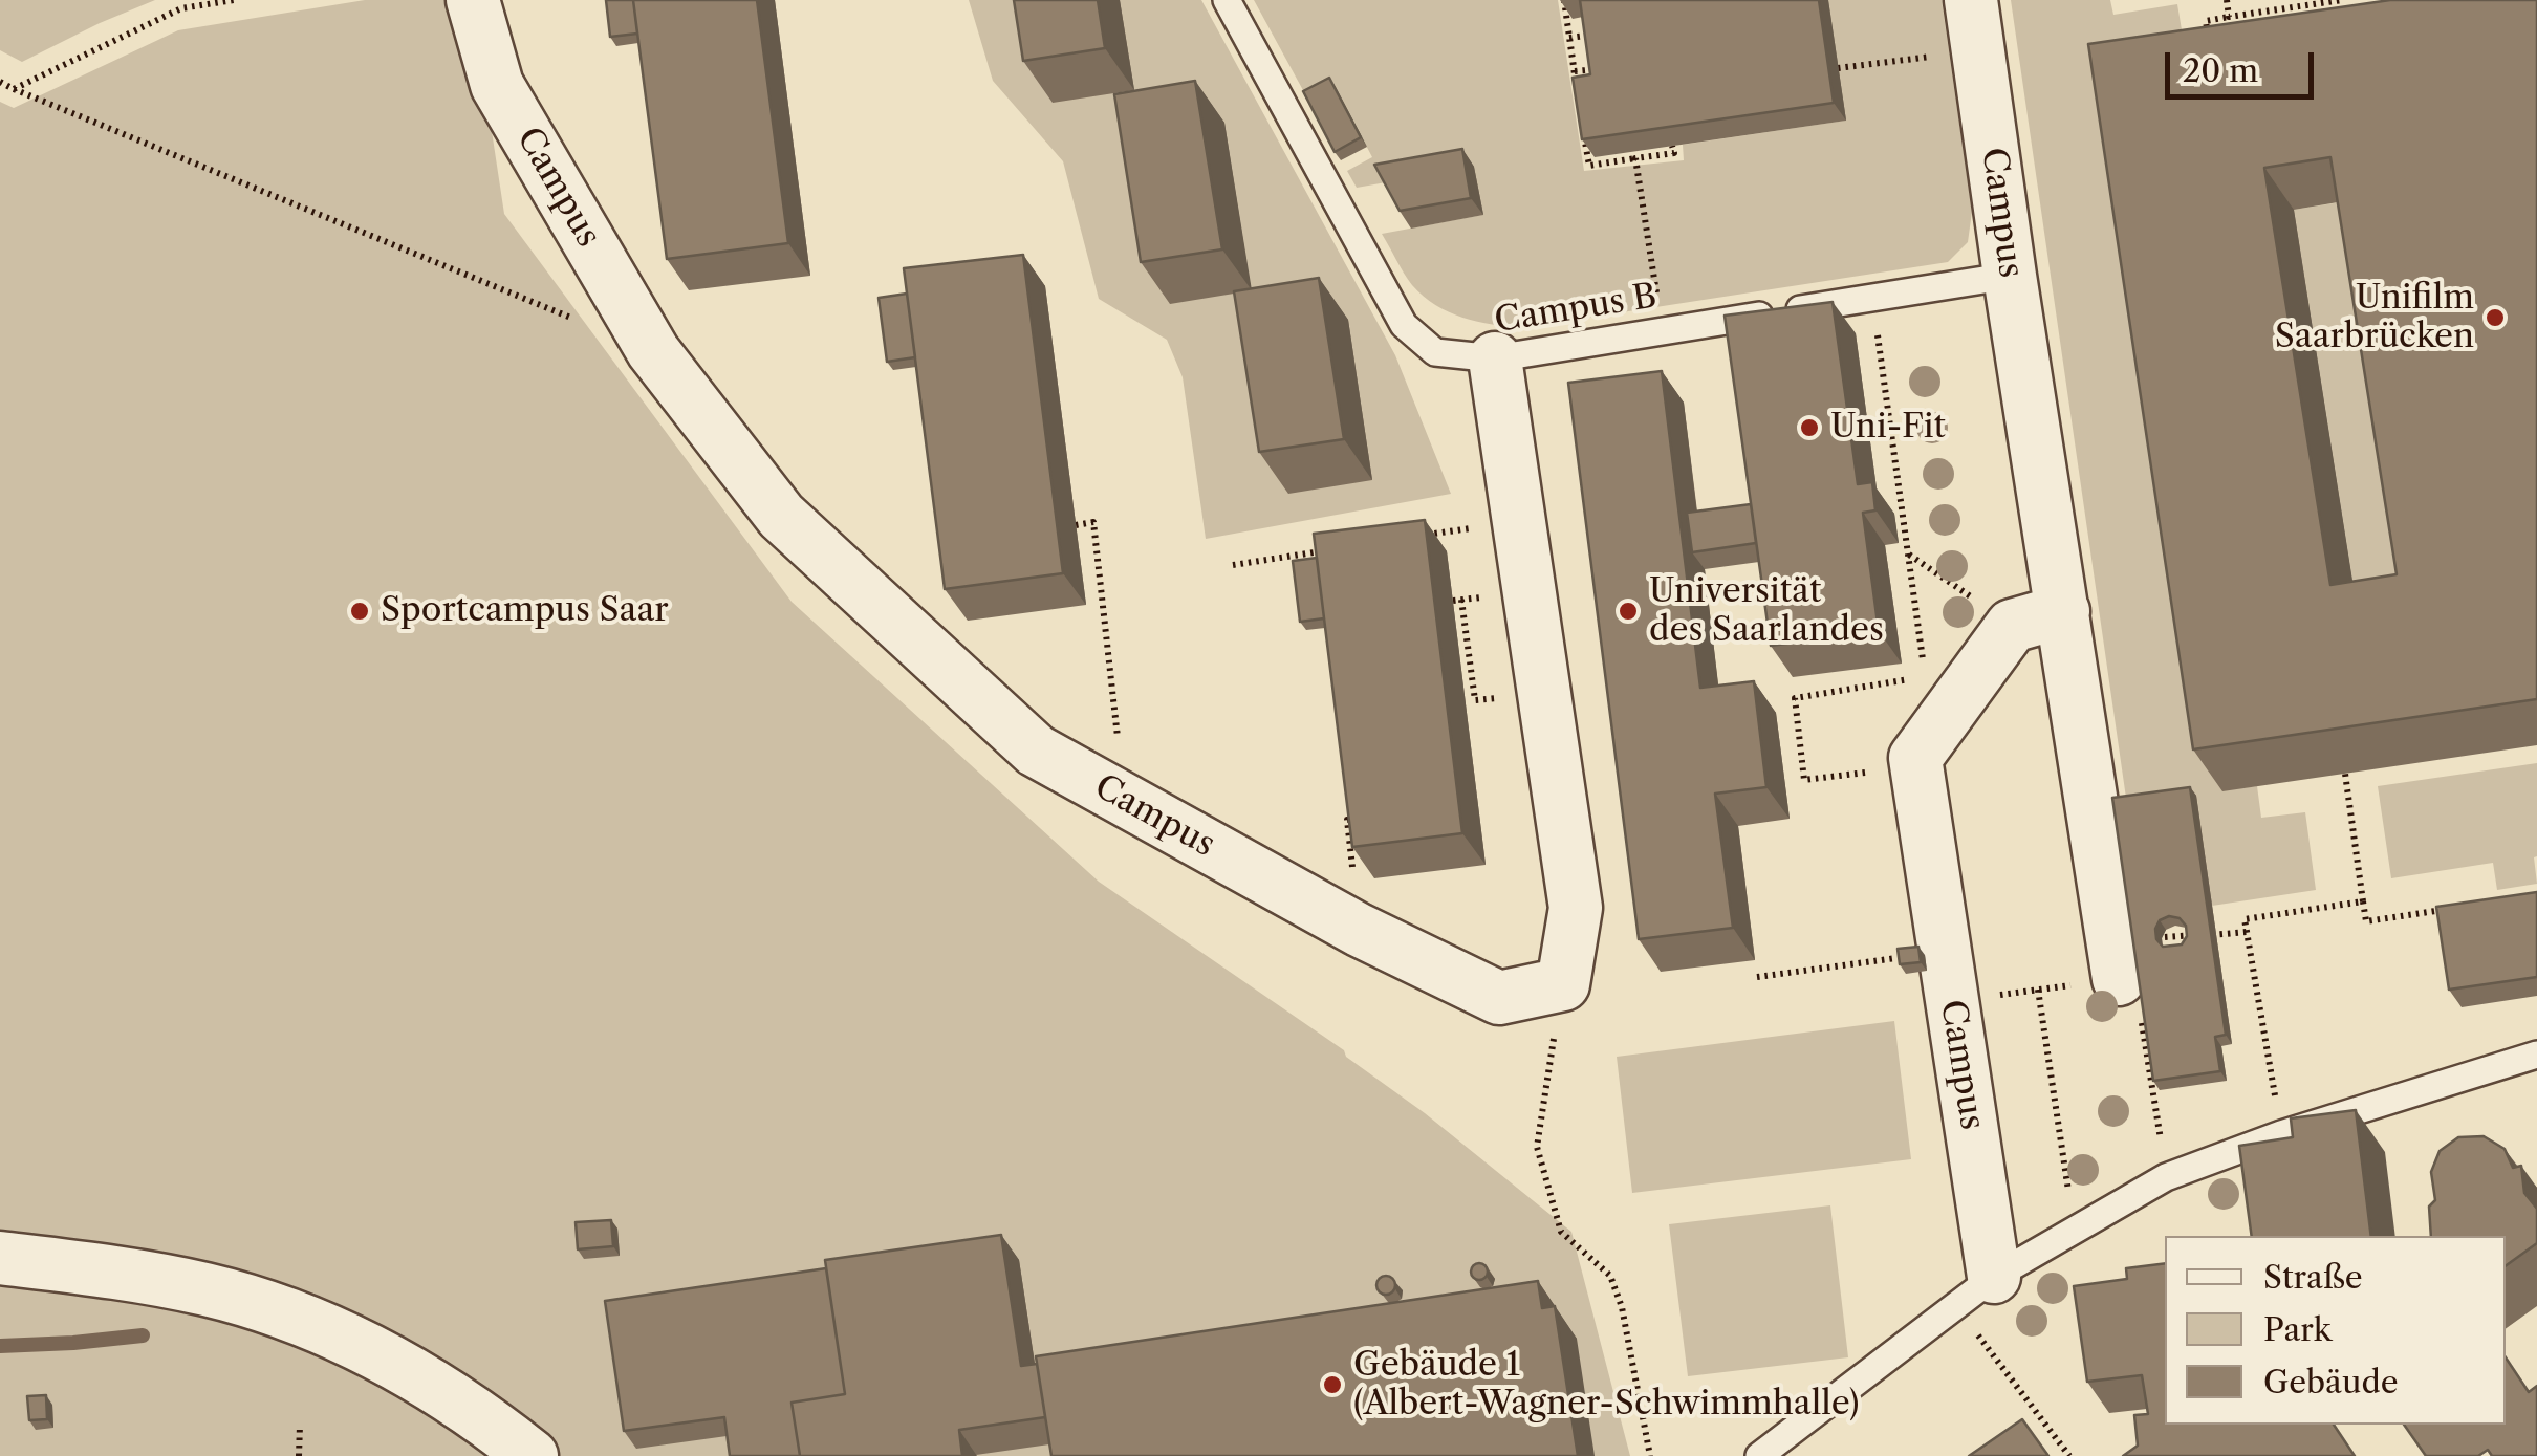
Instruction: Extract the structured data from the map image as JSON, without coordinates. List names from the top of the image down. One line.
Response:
{"streets":{"street":["Campus"],"lane":["Campus B"]},"crossings":[["Campus","Campus B"]],"places":["Unifilm Saarbrücken","Uni-Fit","Sportcampus Saar","Universität des Saarlandes","Gebäude 1 (Albert-Wagner-Schwimmhalle)"],"legend":["Straße","Park","Gebäude"],"scale_bar":"20 m"}
